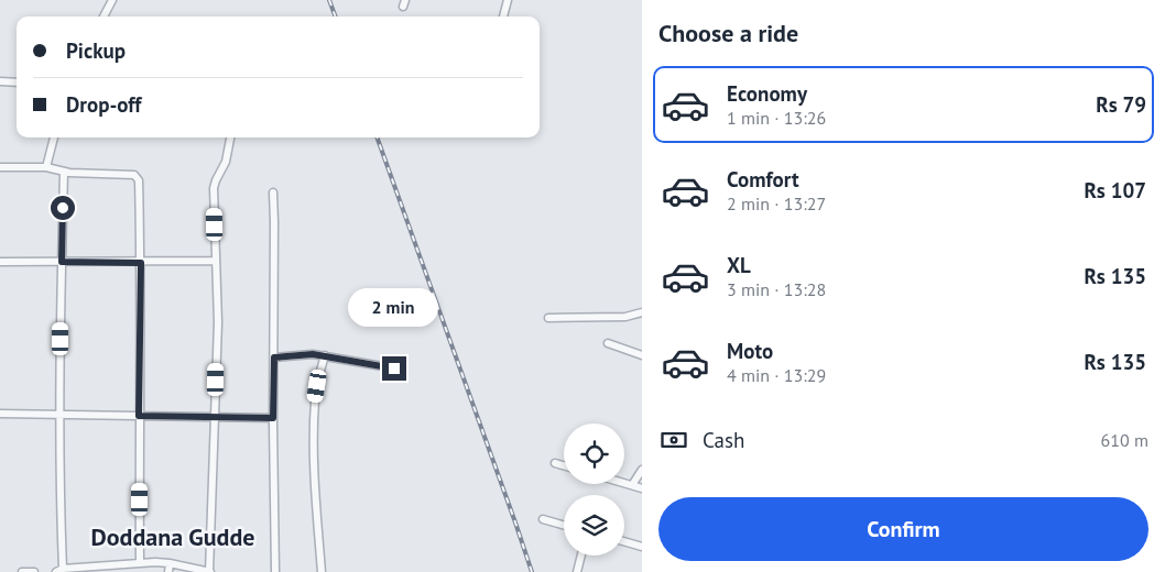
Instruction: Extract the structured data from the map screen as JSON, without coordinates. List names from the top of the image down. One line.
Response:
{"districts":["Doddana Gudde"],"page":{"heading":"Choose a ride","banner":["Pickup","Drop-off"],"list":[{"name":"Economy","note":"1 min · 13:26","value":"Rs 79"},{"name":"Comfort","note":"2 min · 13:27","value":"Rs 107"},{"name":"XL","note":"3 min · 13:28","value":"Rs 135"},{"name":"Moto","note":"4 min · 13:29","value":"Rs 135"}],"bubble":"2 min","pay":["Cash","610 m"],"buttons":"Confirm"}}
